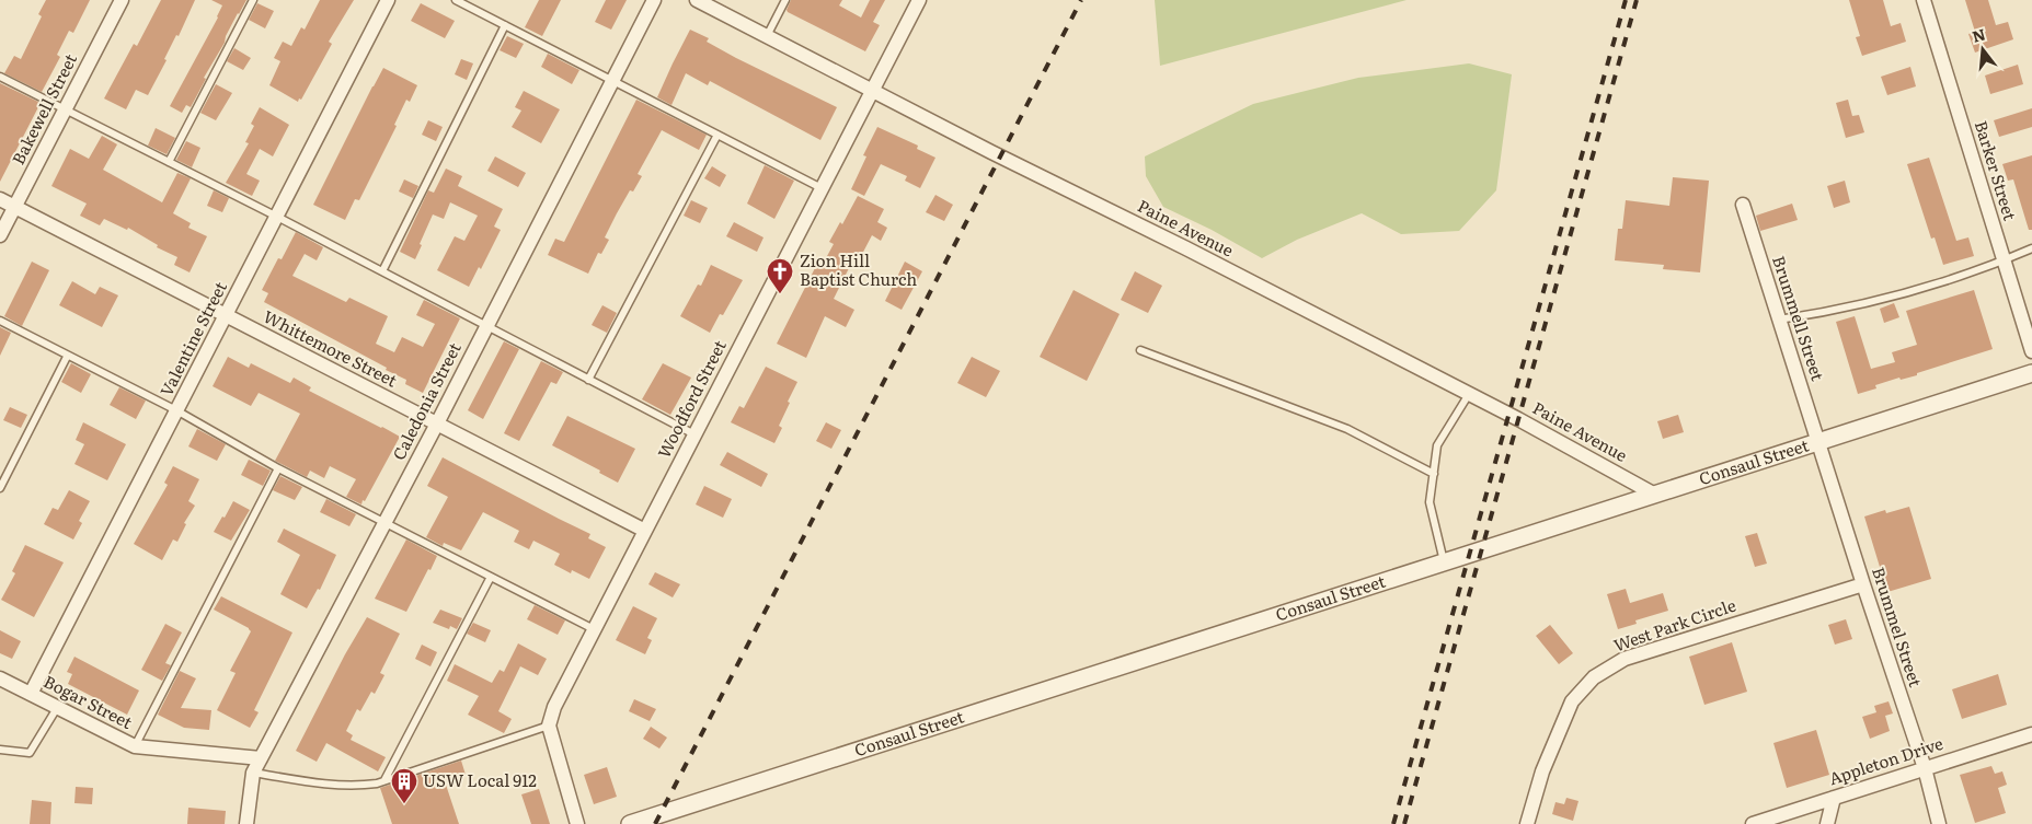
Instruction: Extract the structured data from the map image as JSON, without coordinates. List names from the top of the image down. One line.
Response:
{"streets":{"street":["Bakewell Street","Barker Street","Paine Avenue","Brummell Street","Valentine Street","Whittemore Street","Woodford Street","Caledonia Street","Consaul Street","West Park Circle","Brummel Street","Bogar Street","Appleton Drive"]},"crossings":[["Bakewell Street","Whittemore Street"],["Paine Avenue","Woodford Street"],["Paine Avenue","Consaul Street"],["Brummell Street","Consaul Street"],["Brummell Street","Brummel Street"],["Valentine Street","Whittemore Street"],["Valentine Street","Bogar Street"],["Whittemore Street","Woodford Street"],["Whittemore Street","Caledonia Street"],["Caledonia Street","Bogar Street"],["Consaul Street","Brummel Street"],["West Park Circle","Brummel Street"],["Brummel Street","Appleton Drive"]],"places":{"church":["Zion Hill Baptist Church"],"building":["USW Local 912"]},"north":"top"}
